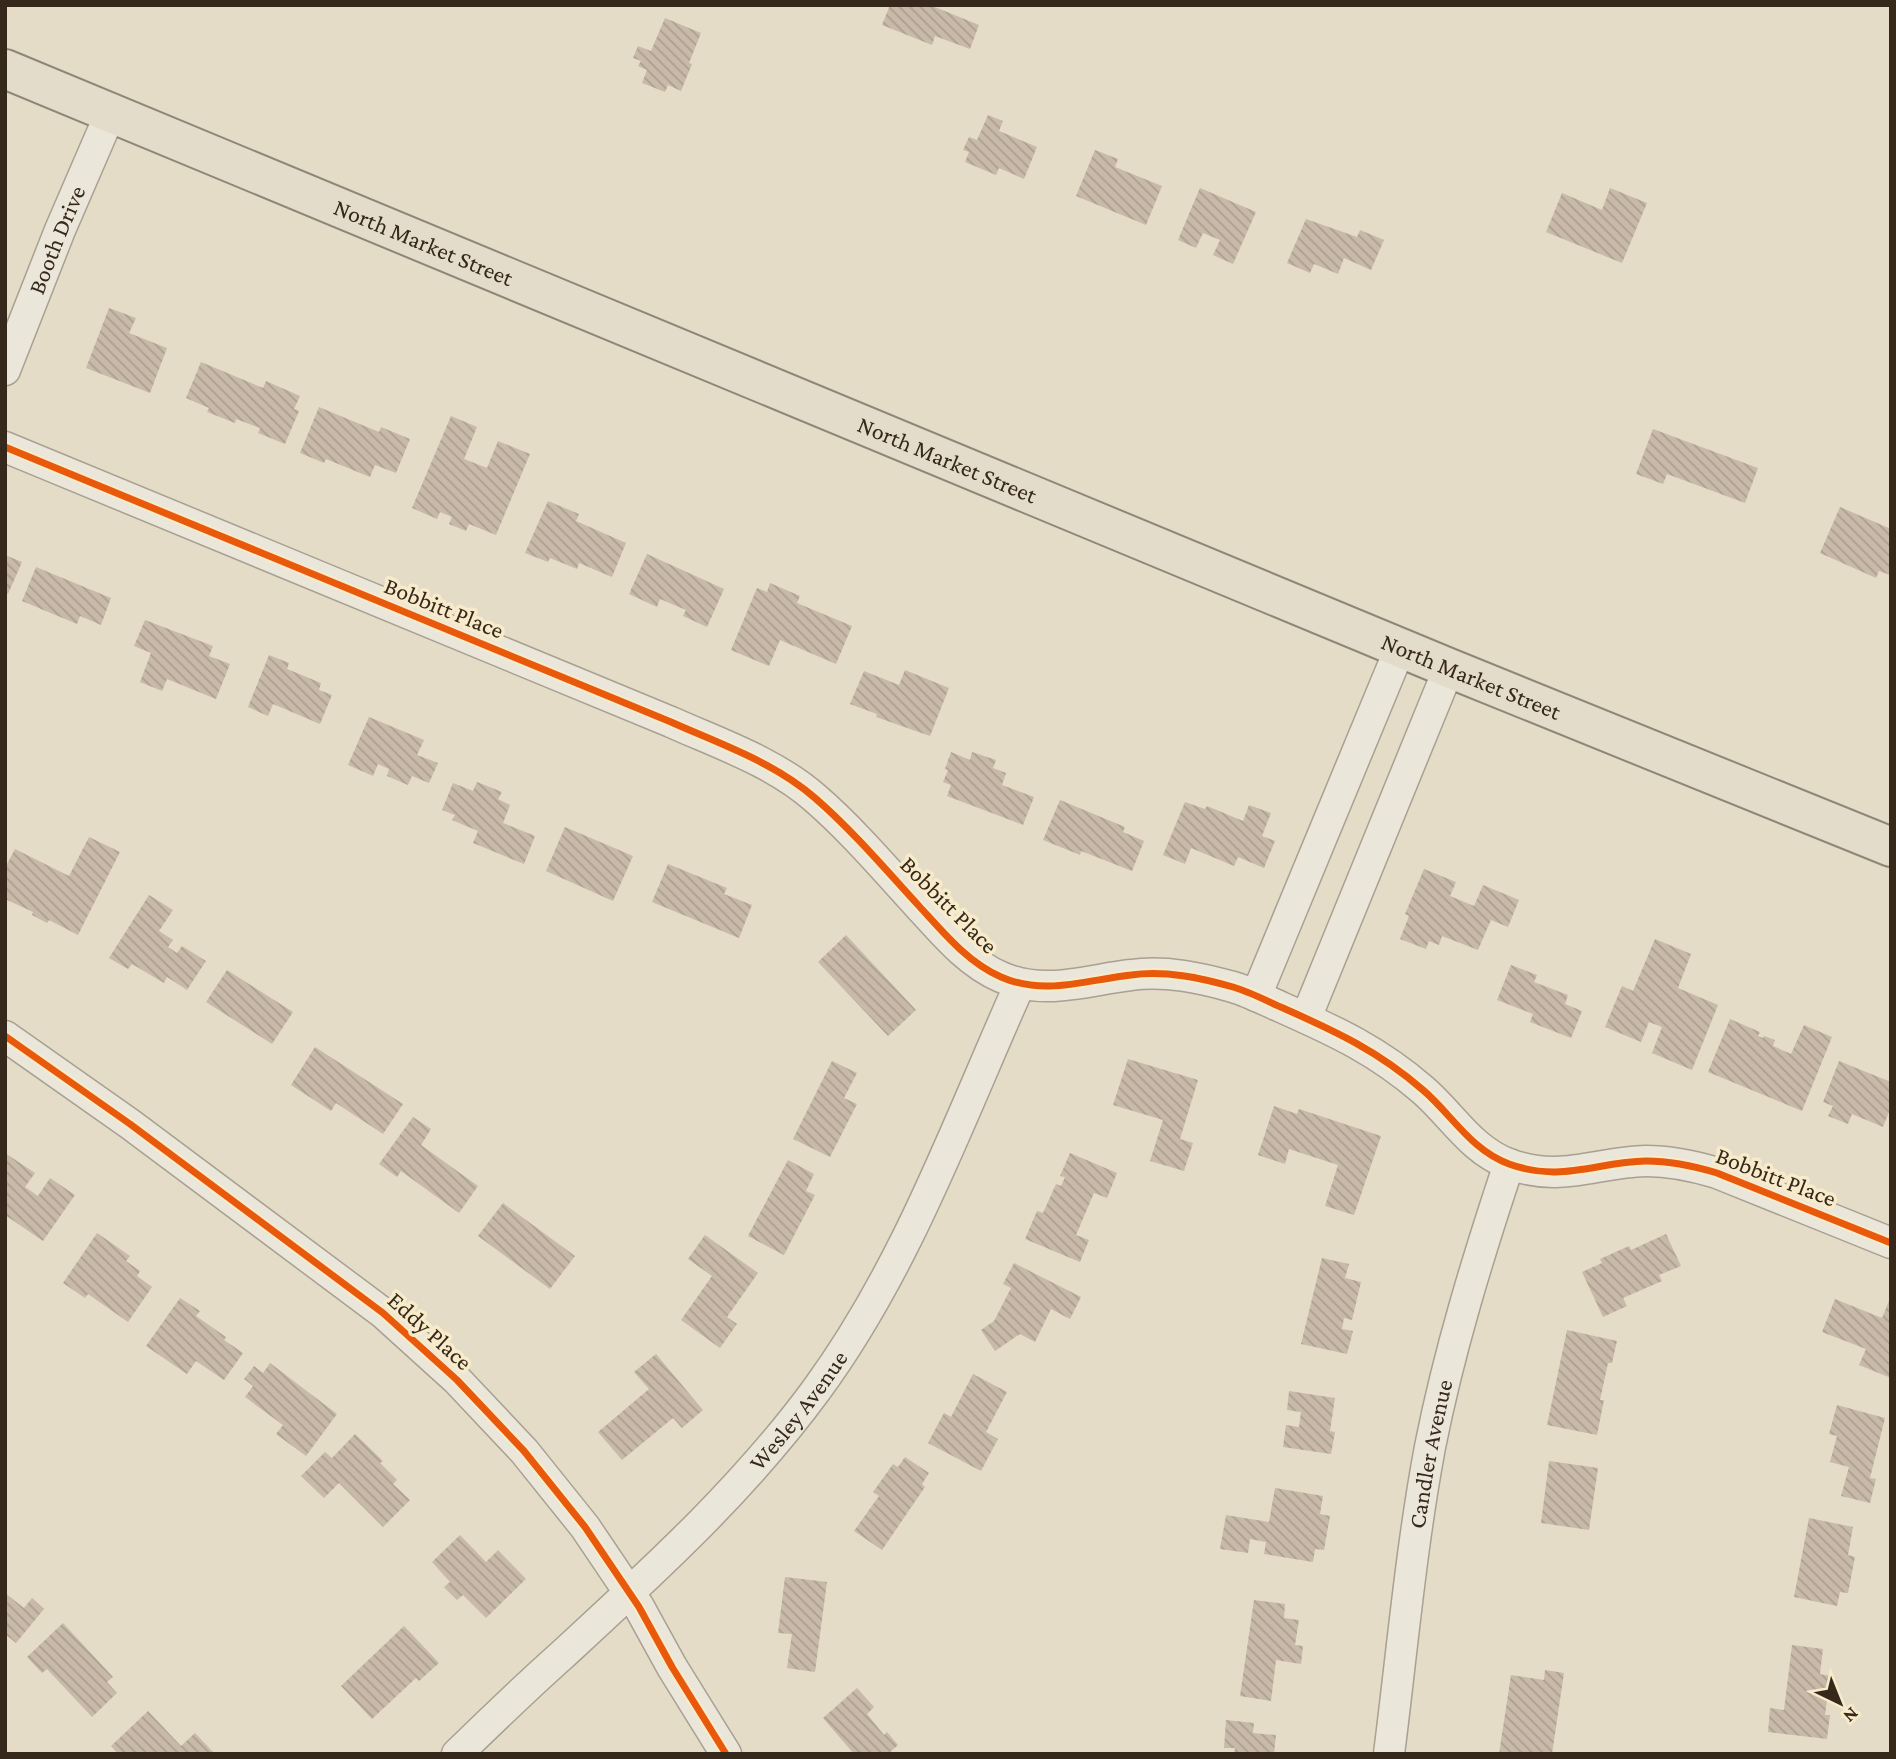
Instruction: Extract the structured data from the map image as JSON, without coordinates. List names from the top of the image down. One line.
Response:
{"streets":{"main road":["North Market Street"],"street":["Booth Drive","Bobbitt Place","Eddy Place","Wesley Avenue","Candler Avenue"]},"crossings":[["Booth Drive","North Market Street"],["Bobbitt Place","Wesley Avenue"],["Bobbitt Place","Candler Avenue"],["Eddy Place","Wesley Avenue"]],"north":"bottom right"}
